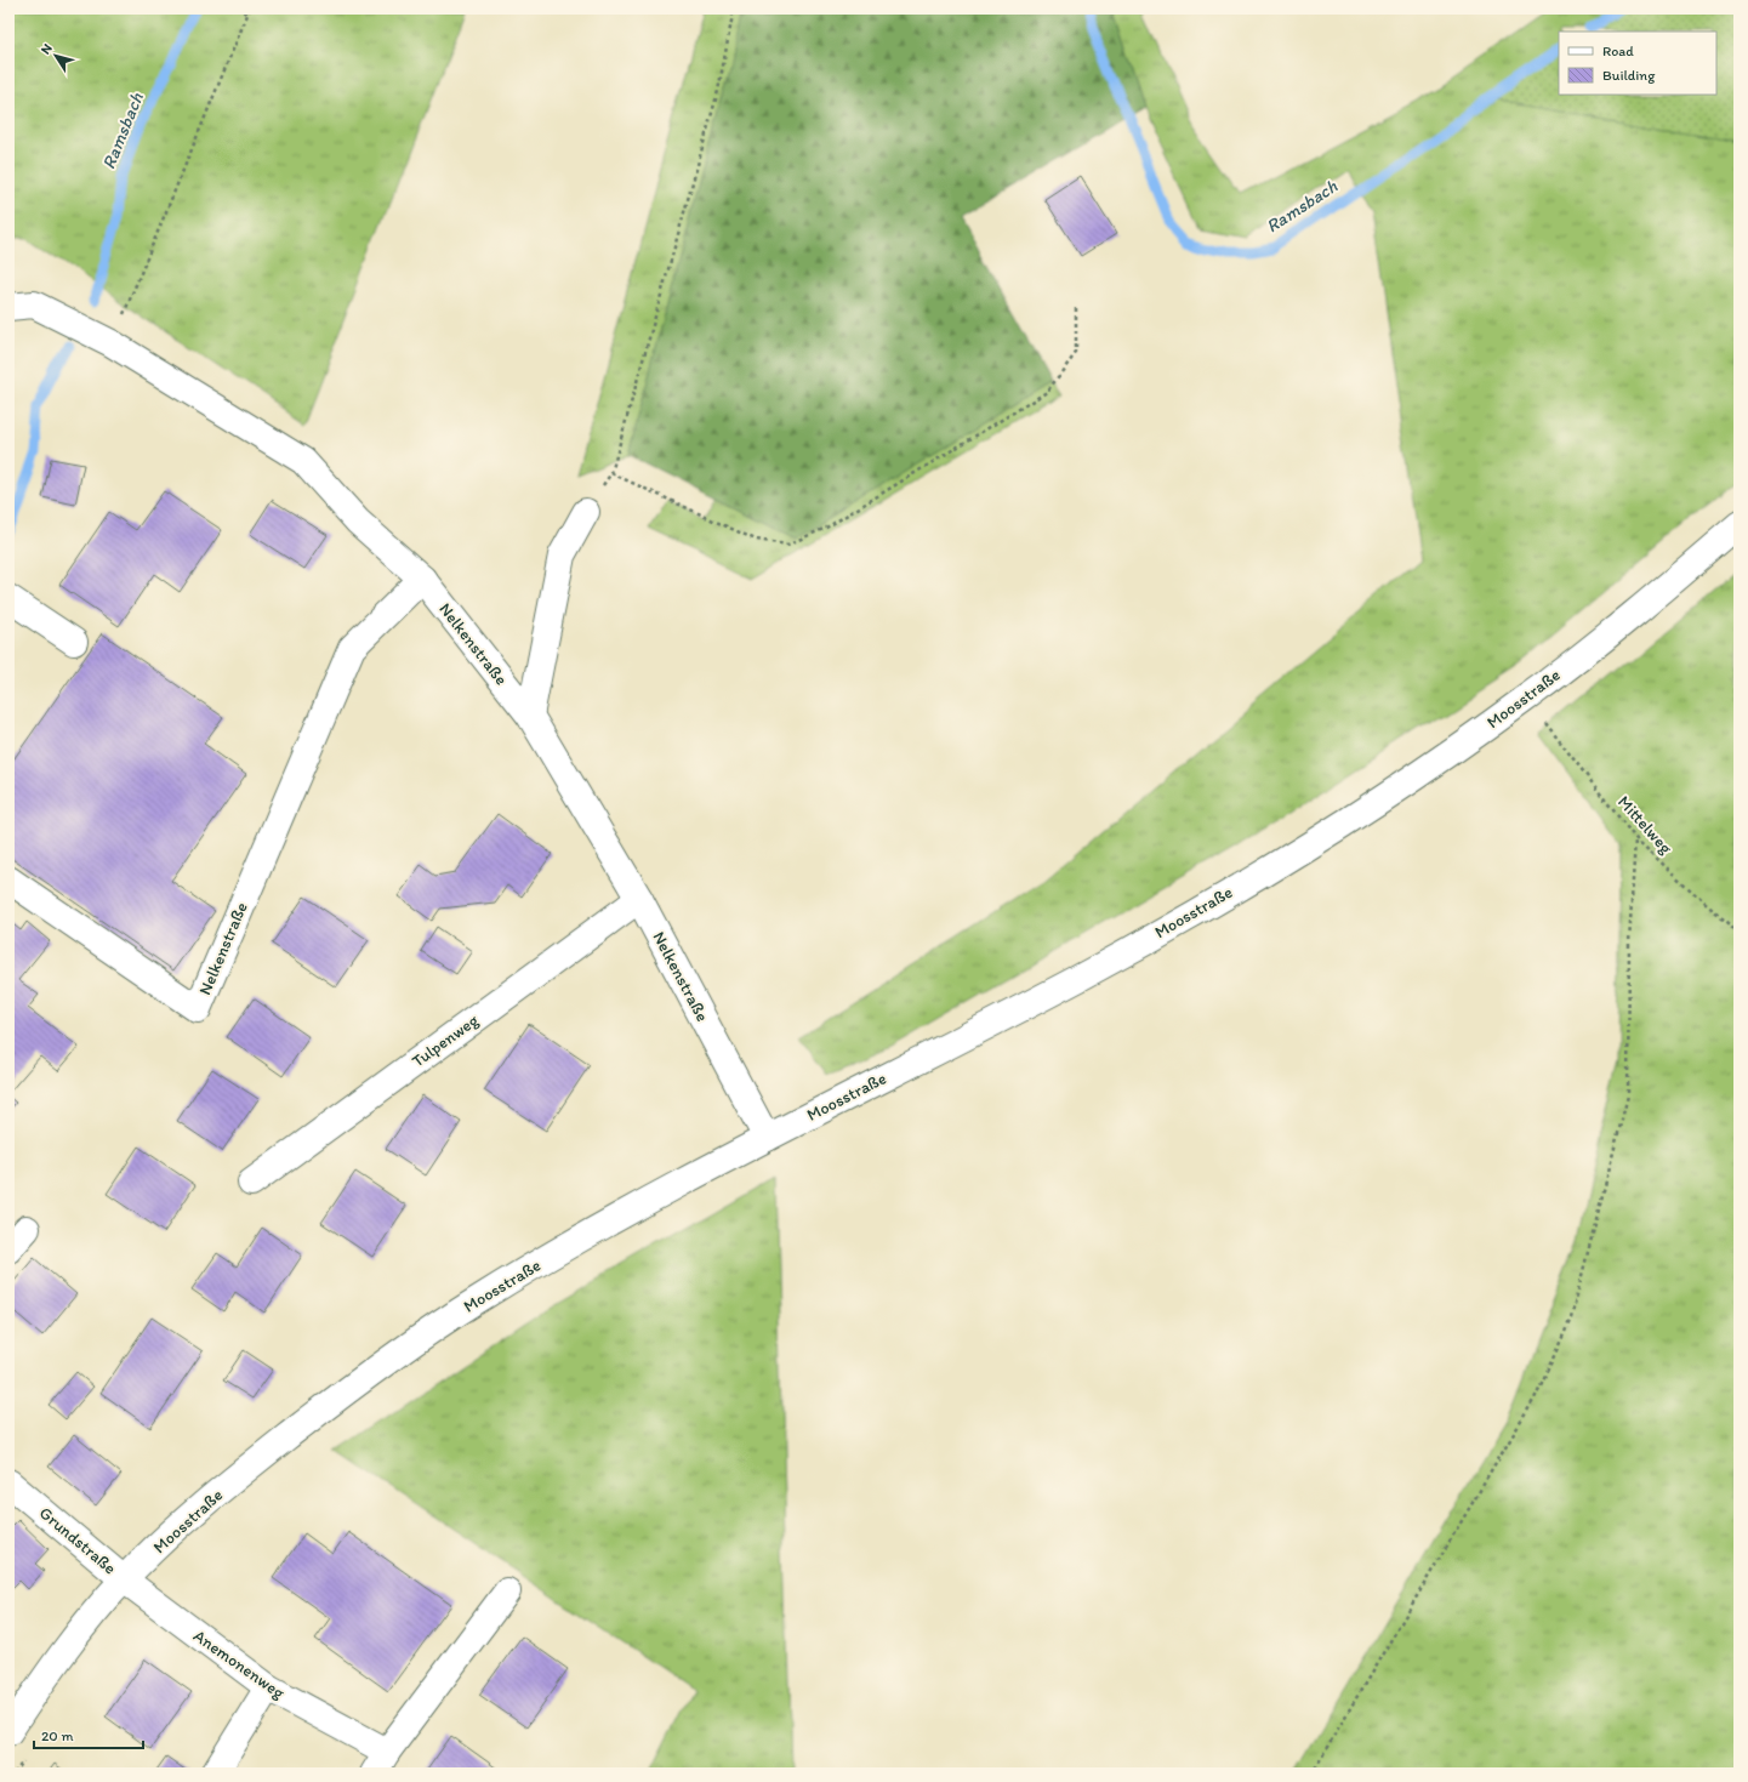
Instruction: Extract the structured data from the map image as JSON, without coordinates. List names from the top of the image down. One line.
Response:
{"streets":{"street":["Nelkenstraße","Moosstraße","Tulpenweg","Grundstraße","Anemonenweg"],"path":["Mittelweg"]},"crossings":[["Nelkenstraße","Moosstraße"],["Nelkenstraße","Tulpenweg"],["Moosstraße","Grundstraße"],["Moosstraße","Anemonenweg"],["Grundstraße","Anemonenweg"]],"water":["Ramsbach"],"legend":["Road","Building"],"scale_bar":"20 m","north":"top left"}
